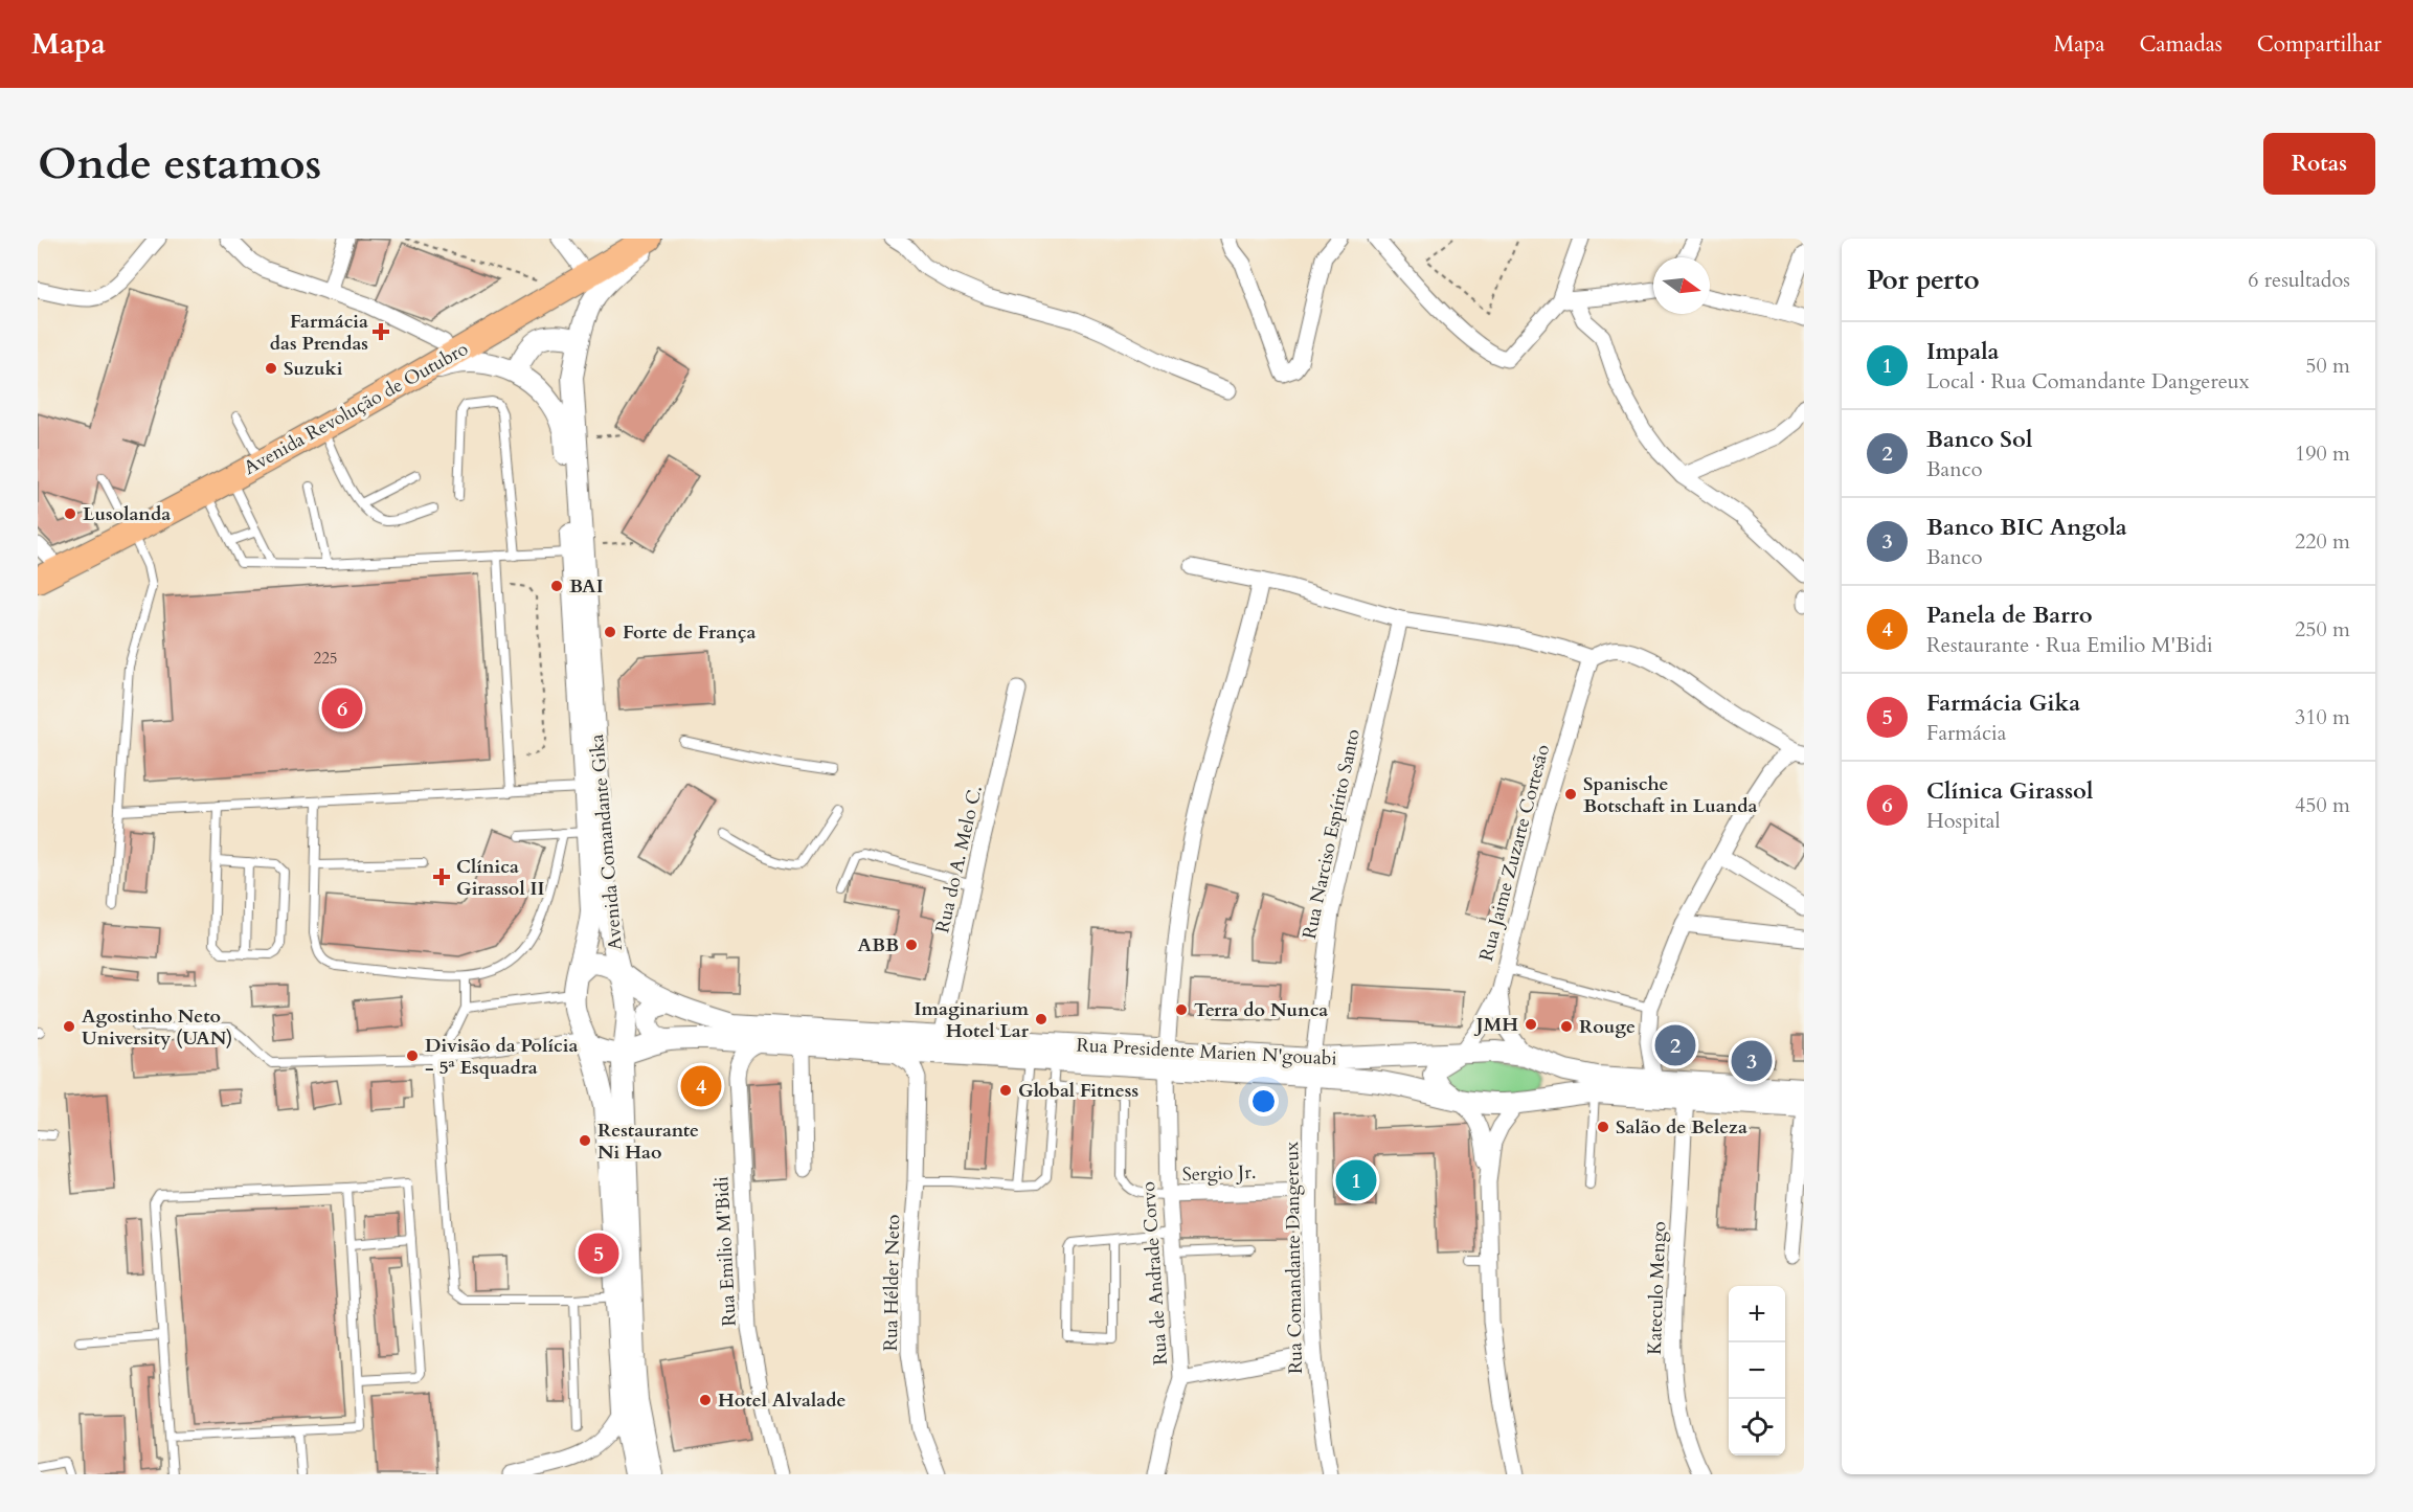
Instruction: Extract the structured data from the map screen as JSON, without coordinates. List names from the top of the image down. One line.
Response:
{"streets":{"main road":["Avenida Revolução de Outubro"],"street":["Rua Narciso Espírito Santo","Avenida Comandante Gika","Rua Jaime Zuzarte Cortesão","Rua do A. Melo C.","Rua Presidente Marien N'gouabi","Sergio Jr.","Rua Emilio M'Bidi","Rua Comandante Dangereux","Rua de Andrade Corvo","Rua Hélder Neto","Kateculo Mengo"]},"crossings":[["Avenida Revolução de Outubro","Avenida Comandante Gika"],["Rua Narciso Espírito Santo","Rua Presidente Marien N'gouabi"],["Rua Narciso Espírito Santo","Rua Comandante Dangereux"],["Avenida Comandante Gika","Rua Presidente Marien N'gouabi"],["Rua Jaime Zuzarte Cortesão","Rua Presidente Marien N'gouabi"],["Rua do A. Melo C.","Rua Presidente Marien N'gouabi"],["Rua Presidente Marien N'gouabi","Rua Emilio M'Bidi"],["Rua Presidente Marien N'gouabi","Rua Comandante Dangereux"],["Rua Presidente Marien N'gouabi","Rua de Andrade Corvo"],["Rua Presidente Marien N'gouabi","Rua Hélder Neto"],["Rua Presidente Marien N'gouabi","Kateculo Mengo"],["Sergio Jr.","Rua Comandante Dangereux"],["Sergio Jr.","Rua de Andrade Corvo"]],"places":{"health":["Farmácia das Prendas","Clínica Girassol II"],"other":["Suzuki","Lusolanda","BAI","Forte de França","Spanische Botschaft in Luanda","ABB","Terra do Nunca","Imaginarium Hotel Lar","JMH","Agostinho Neto University (UAN)","Rouge","Divisão da Polícia - 5ª Esquadra","Global Fitness","Salão de Beleza","Restaurante Ni Hao","Hotel Alvalade"]},"house_numbers":["225"],"north":"right","page":{"header":"Mapa","nav":["Mapa","Camadas","Compartilhar"],"buttons":"Rotas","title":"Onde estamos","heading":["Por perto","6 resultados"],"list":[{"mark":"1","name":"Impala","note":"Local · Rua Comandante Dangereux","value":"50 m"},{"mark":"2","name":"Banco Sol","note":"Banco","value":"190 m"},{"mark":"3","name":"Banco BIC Angola","note":"Banco","value":"220 m"},{"mark":"4","name":"Panela de Barro","note":"Restaurante · Rua Emilio M'Bidi","value":"250 m"},{"mark":"5","name":"Farmácia Gika","note":"Farmácia","value":"310 m"},{"mark":"6","name":"Clínica Girassol","note":"Hospital","value":"450 m"}],"pins":["6","2","3","4","1","5"],"map_buttons":["+","−"]}}
